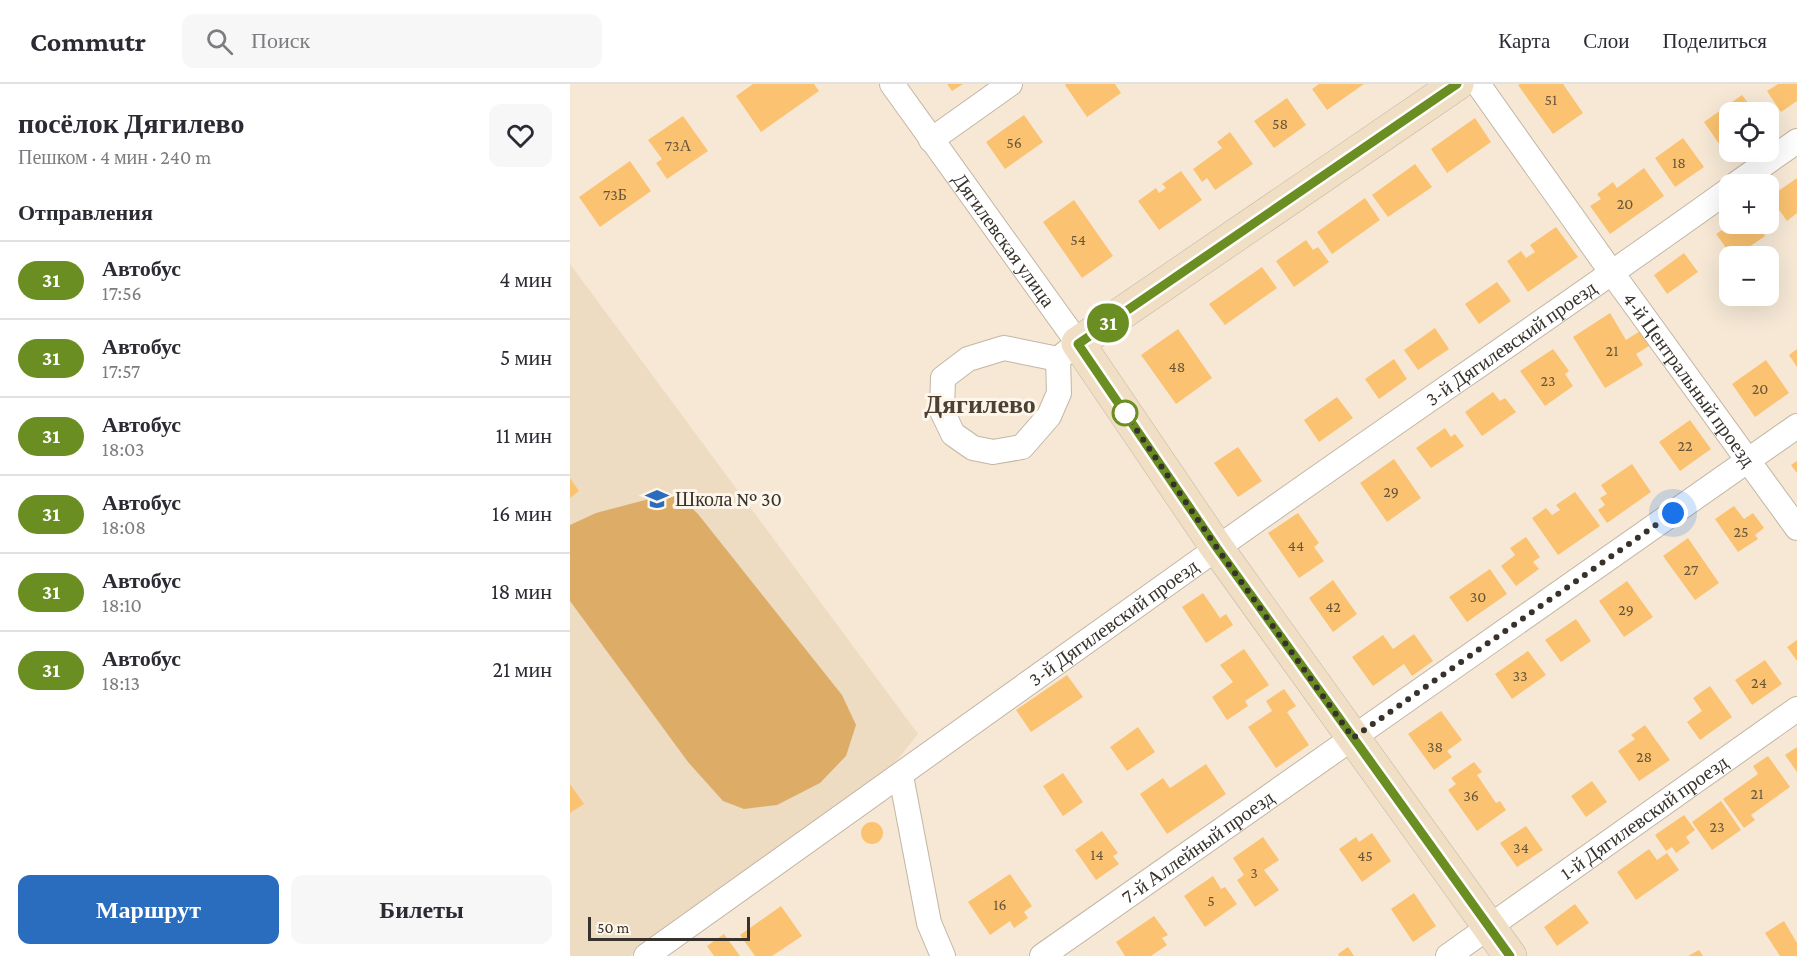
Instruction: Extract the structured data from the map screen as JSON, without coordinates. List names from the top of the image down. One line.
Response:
{"streets":{"street":["Дягилевская улица","3-й Дягилевский проезд","4-й Центральный проезд","1-й Дягилевский проезд","7-й Аллейный проезд"]},"crossings":[["Дягилевская улица","3-й Дягилевский проезд"],["Дягилевская улица","1-й Дягилевский проезд"],["Дягилевская улица","7-й Аллейный проезд"],["3-й Дягилевский проезд","4-й Центральный проезд"],["4-й Центральный проезд","7-й Аллейный проезд"]],"districts":["Дягилево"],"places":{"school or university":["Школа № 30"]},"lines":["bus line 31"],"house_numbers":["51","58","56","73А","18","73Б","20","54","21","48","23","20","22","29","25","44","27","30","42","29","33","24","38","28","21","36","23","34","14","45","3","5","16"],"scale_bar":"50 m","page":{"header":"Commutr","search":"Поиск","nav":["Карта","Слои","Поделиться"],"heading":[["посёлок Дягилево","Пешком · 4 мин · 240 m"],"Отправления"],"on_map":"31","map_buttons":["+","−"],"list":[{"mark":"31","name":"Автобус","note":"17:56","value":"4 мин"},{"mark":"31","name":"Автобус","note":"17:57","value":"5 мин"},{"mark":"31","name":"Автобус","note":"18:03","value":"11 мин"},{"mark":"31","name":"Автобус","note":"18:08","value":"16 мин"},{"mark":"31","name":"Автобус","note":"18:10","value":"18 мин"},{"mark":"31","name":"Автобус","note":"18:13","value":"21 мин"}],"buttons":["Маршрут","Билеты"],"scale":"50 m"}}
